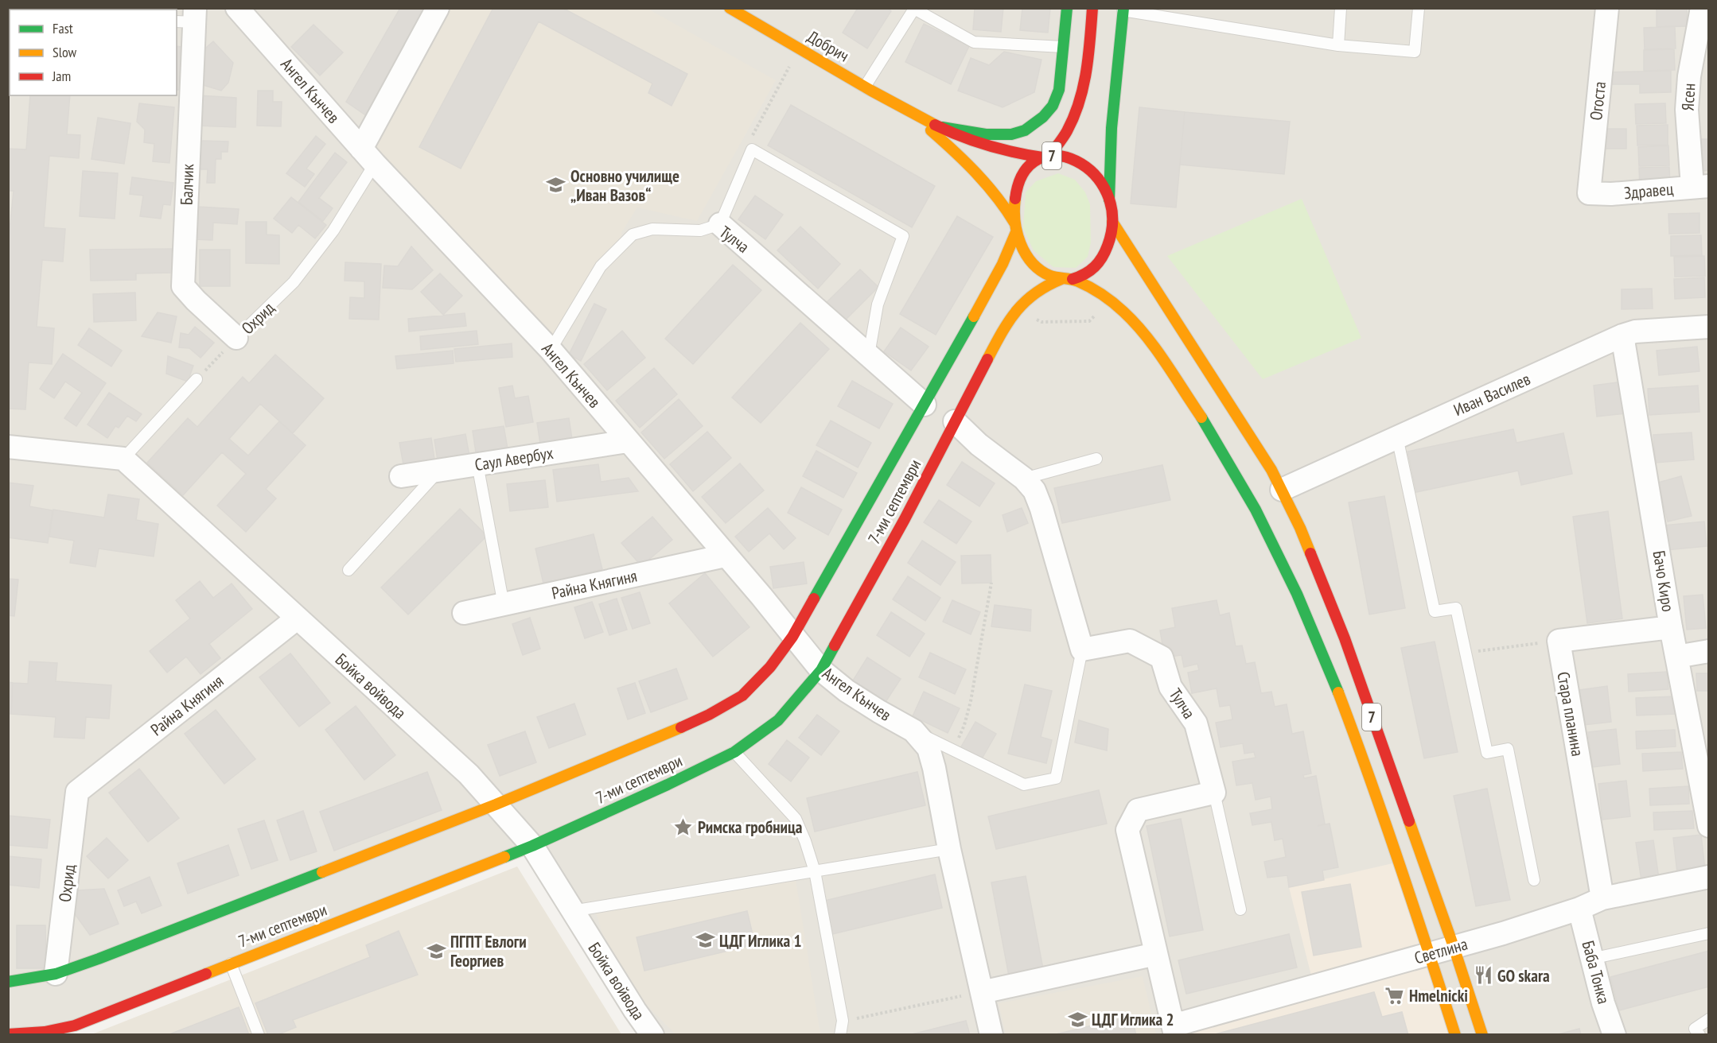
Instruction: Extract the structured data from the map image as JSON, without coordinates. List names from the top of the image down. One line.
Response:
{"streets":{"main road":["Добрич","7","7-ми септември"],"street":["Ангел Кънчев","Ясен","Огоста","Балчик","Здравец","Тулча","Охрид","Иван Василев","Саул Авербух","Бачо Киро","Райна Княгиня","Бойка войвода","Стара планина","Светлина","Баба Тонка"]},"crossings":[["Добрич","7"],["Добрич","7-ми септември"],["Ангел Кънчев","Тулча"],["Ангел Кънчев","Охрид"],["Ангел Кънчев","Саул Авербух"],["Ангел Кънчев","7-ми септември"],["Ангел Кънчев","Райна Княгиня"],["Ясен","Здравец"],["Огоста","Здравец"],["7","Иван Василев"],["7","7-ми септември"],["7","Светлина"],["Балчик","Охрид"],["Тулча","7-ми септември"],["Охрид","7-ми септември"],["Охрид","Райна Княгиня"],["Иван Василев","Бачо Киро"],["7-ми септември","Бойка войвода"],["Райна Княгиня","Бойка войвода"],["Стара планина","Светлина"],["Светлина","Баба Тонка"]],"places":{"school or university":["Основно училище „Иван Вазов“","ЦДГ Иглика 1","ПГПТ Евлоги Георгиев","ЦДГ Иглика 2"],"place":["Римска гробница"],"restaurant":["GO skara"],"supermarket":["Hmelnicki"]},"legend":["Fast","Slow","Jam"]}
